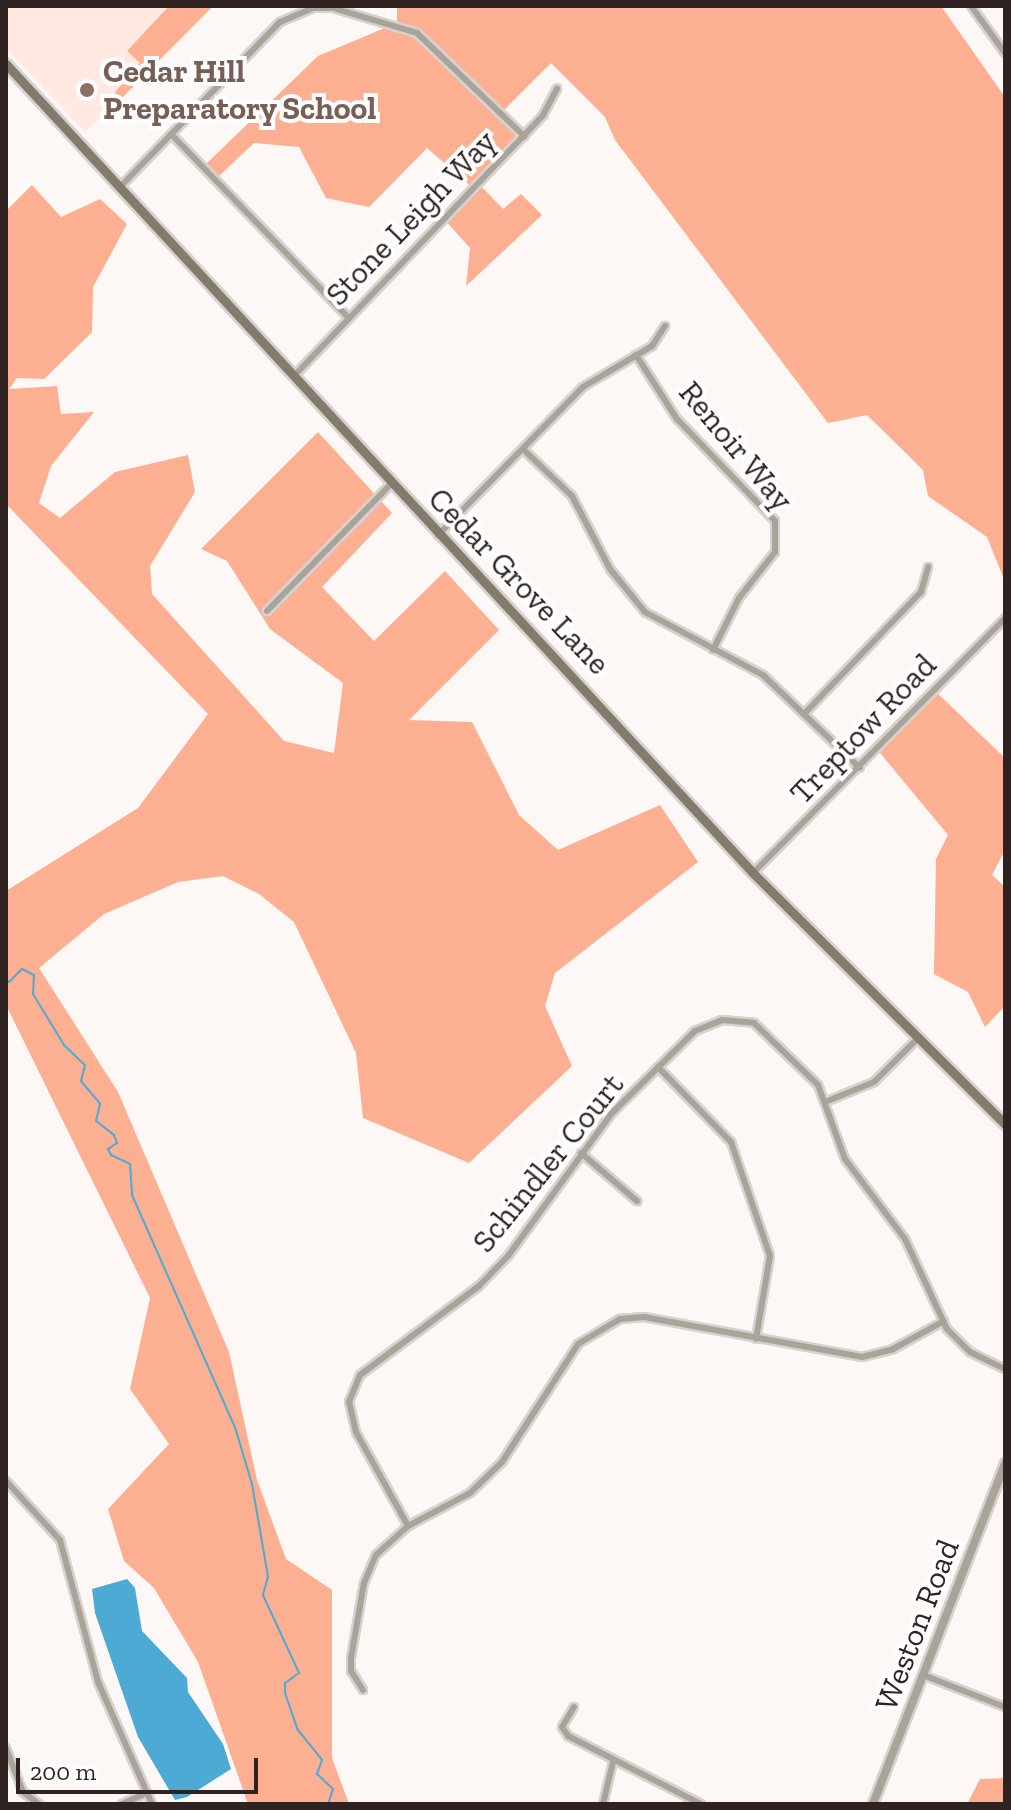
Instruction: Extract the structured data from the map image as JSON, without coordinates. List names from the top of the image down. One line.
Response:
{"streets":{"main road":["Cedar Grove Lane"],"street":["Stone Leigh Way","Renoir Way","Treptow Road","Schindler Court","Weston Road"]},"crossings":[["Stone Leigh Way","Cedar Grove Lane"],["Cedar Grove Lane","Treptow Road"]],"places":["Cedar Hill Preparatory School"],"scale_bar":"200 m"}
